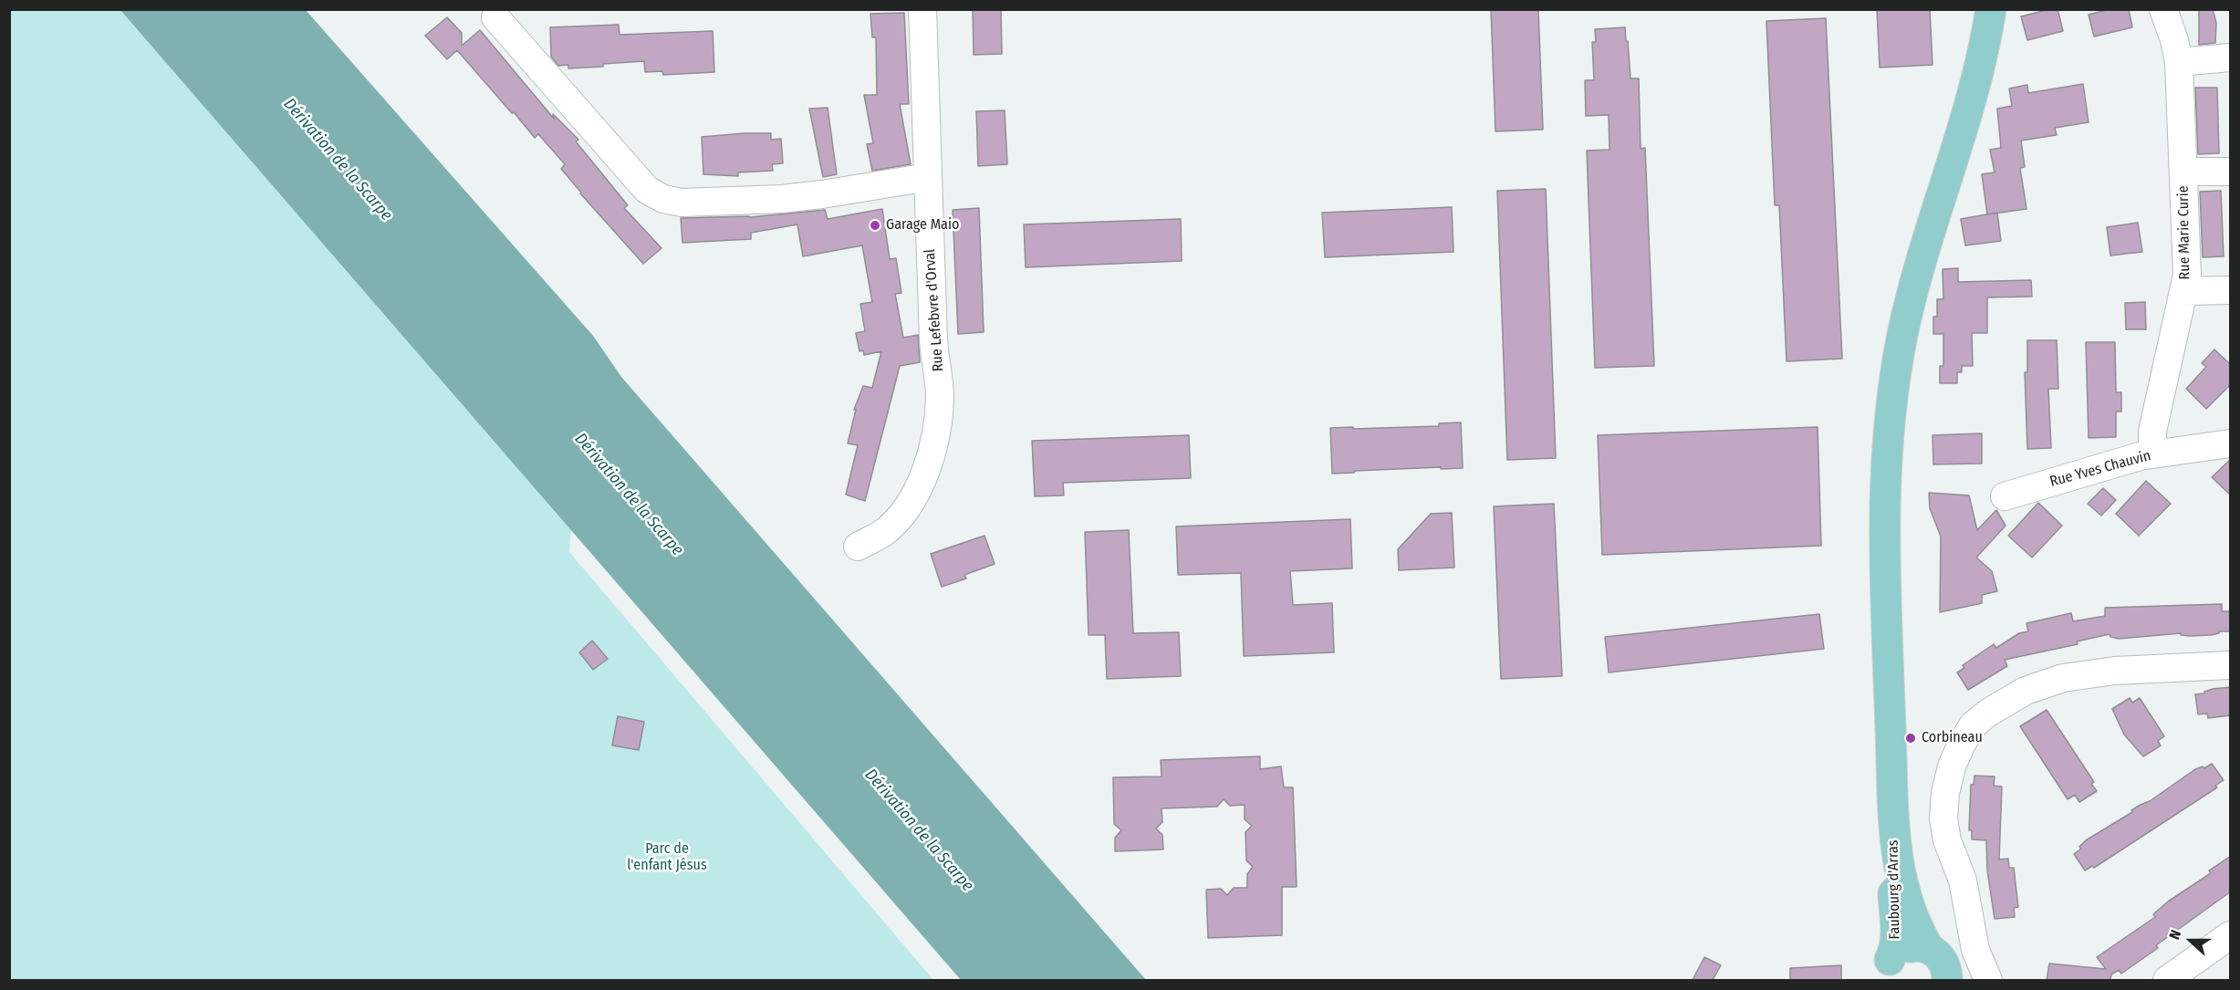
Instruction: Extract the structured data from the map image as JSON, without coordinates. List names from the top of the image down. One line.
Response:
{"streets":{"main road":["Faubourg d'Arras"],"street":["Rue Marie Curie","Rue Lefebvre d'Orval","Rue Yves Chauvin"]},"crossings":[["Rue Marie Curie","Rue Yves Chauvin"]],"water":["Dérivation de la Scarpe"],"parks":["Parc de l'enfant Jésus"],"places":["Garage Maio","Corbineau"],"north":"left"}
